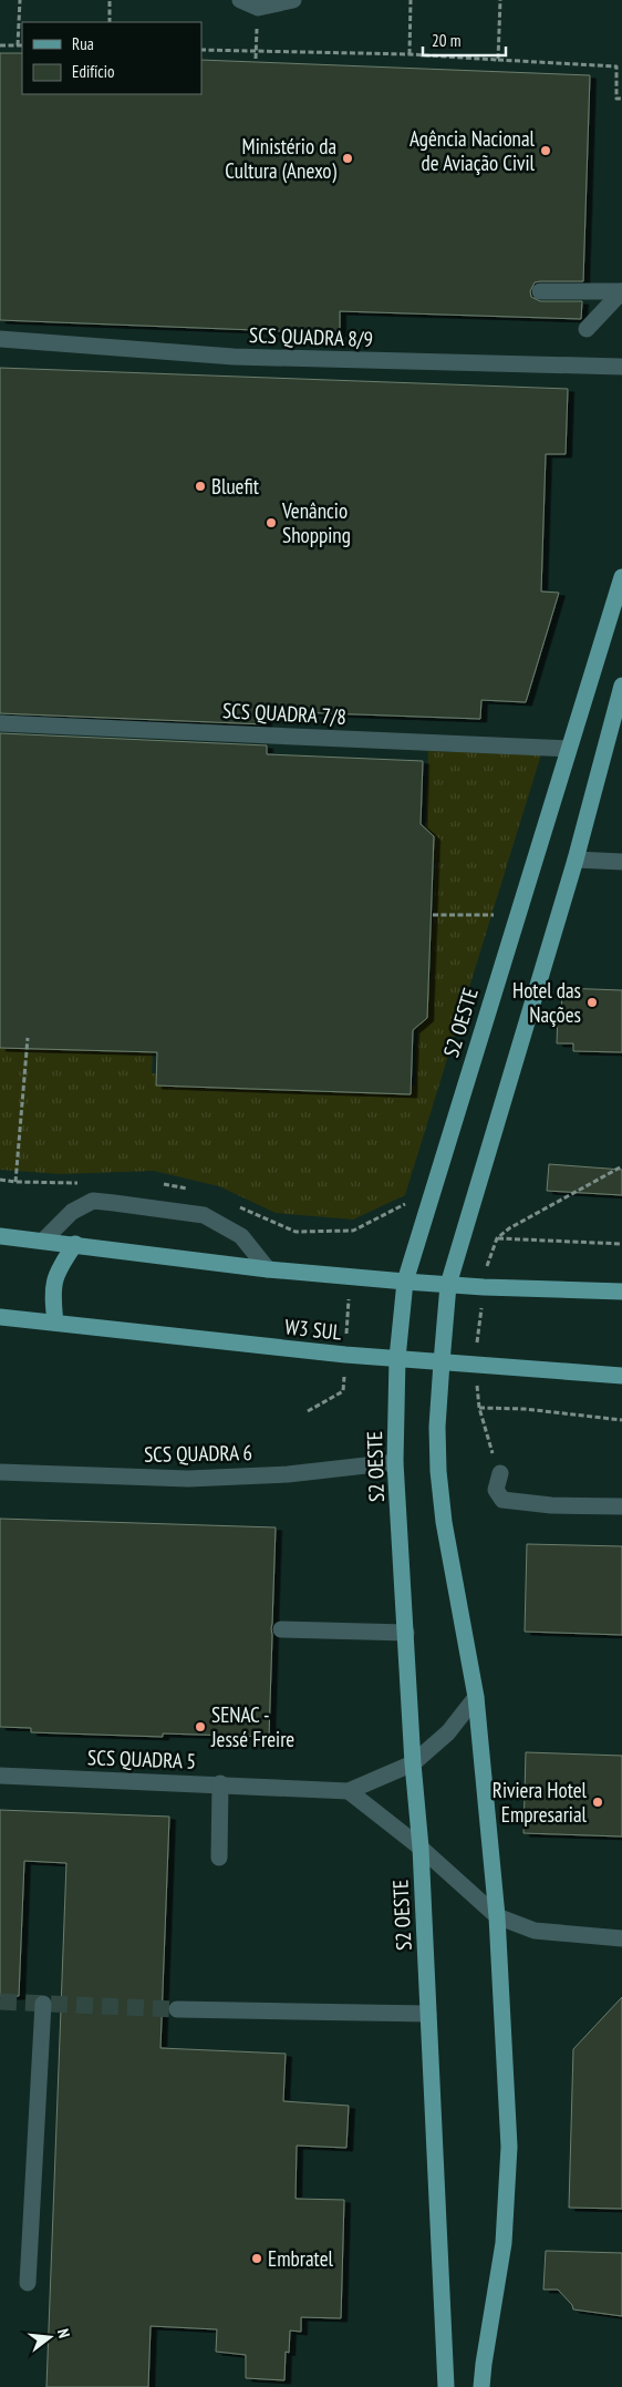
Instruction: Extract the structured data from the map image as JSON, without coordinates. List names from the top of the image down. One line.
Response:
{"streets":{"main road":["S2 OESTE","W3 SUL"],"street":["SCS QUADRA 8/9","SCS QUADRA 7/8","SCS QUADRA 6","SCS QUADRA 5"]},"crossings":[["SCS QUADRA 7/8","S2 OESTE"],["S2 OESTE","W3 SUL"],["S2 OESTE","SCS QUADRA 6"],["S2 OESTE","SCS QUADRA 5"]],"places":["Agência Nacional de Aviação Civil","Ministério da Cultura (Anexo)","Bluefit","Venâncio Shopping","Hotel das Nações","SENAC - Jessé Freire","Riviera Hotel Empresarial","Embratel"],"legend":["Rua","Edifício"],"scale_bar":"20 m","north":"right"}
